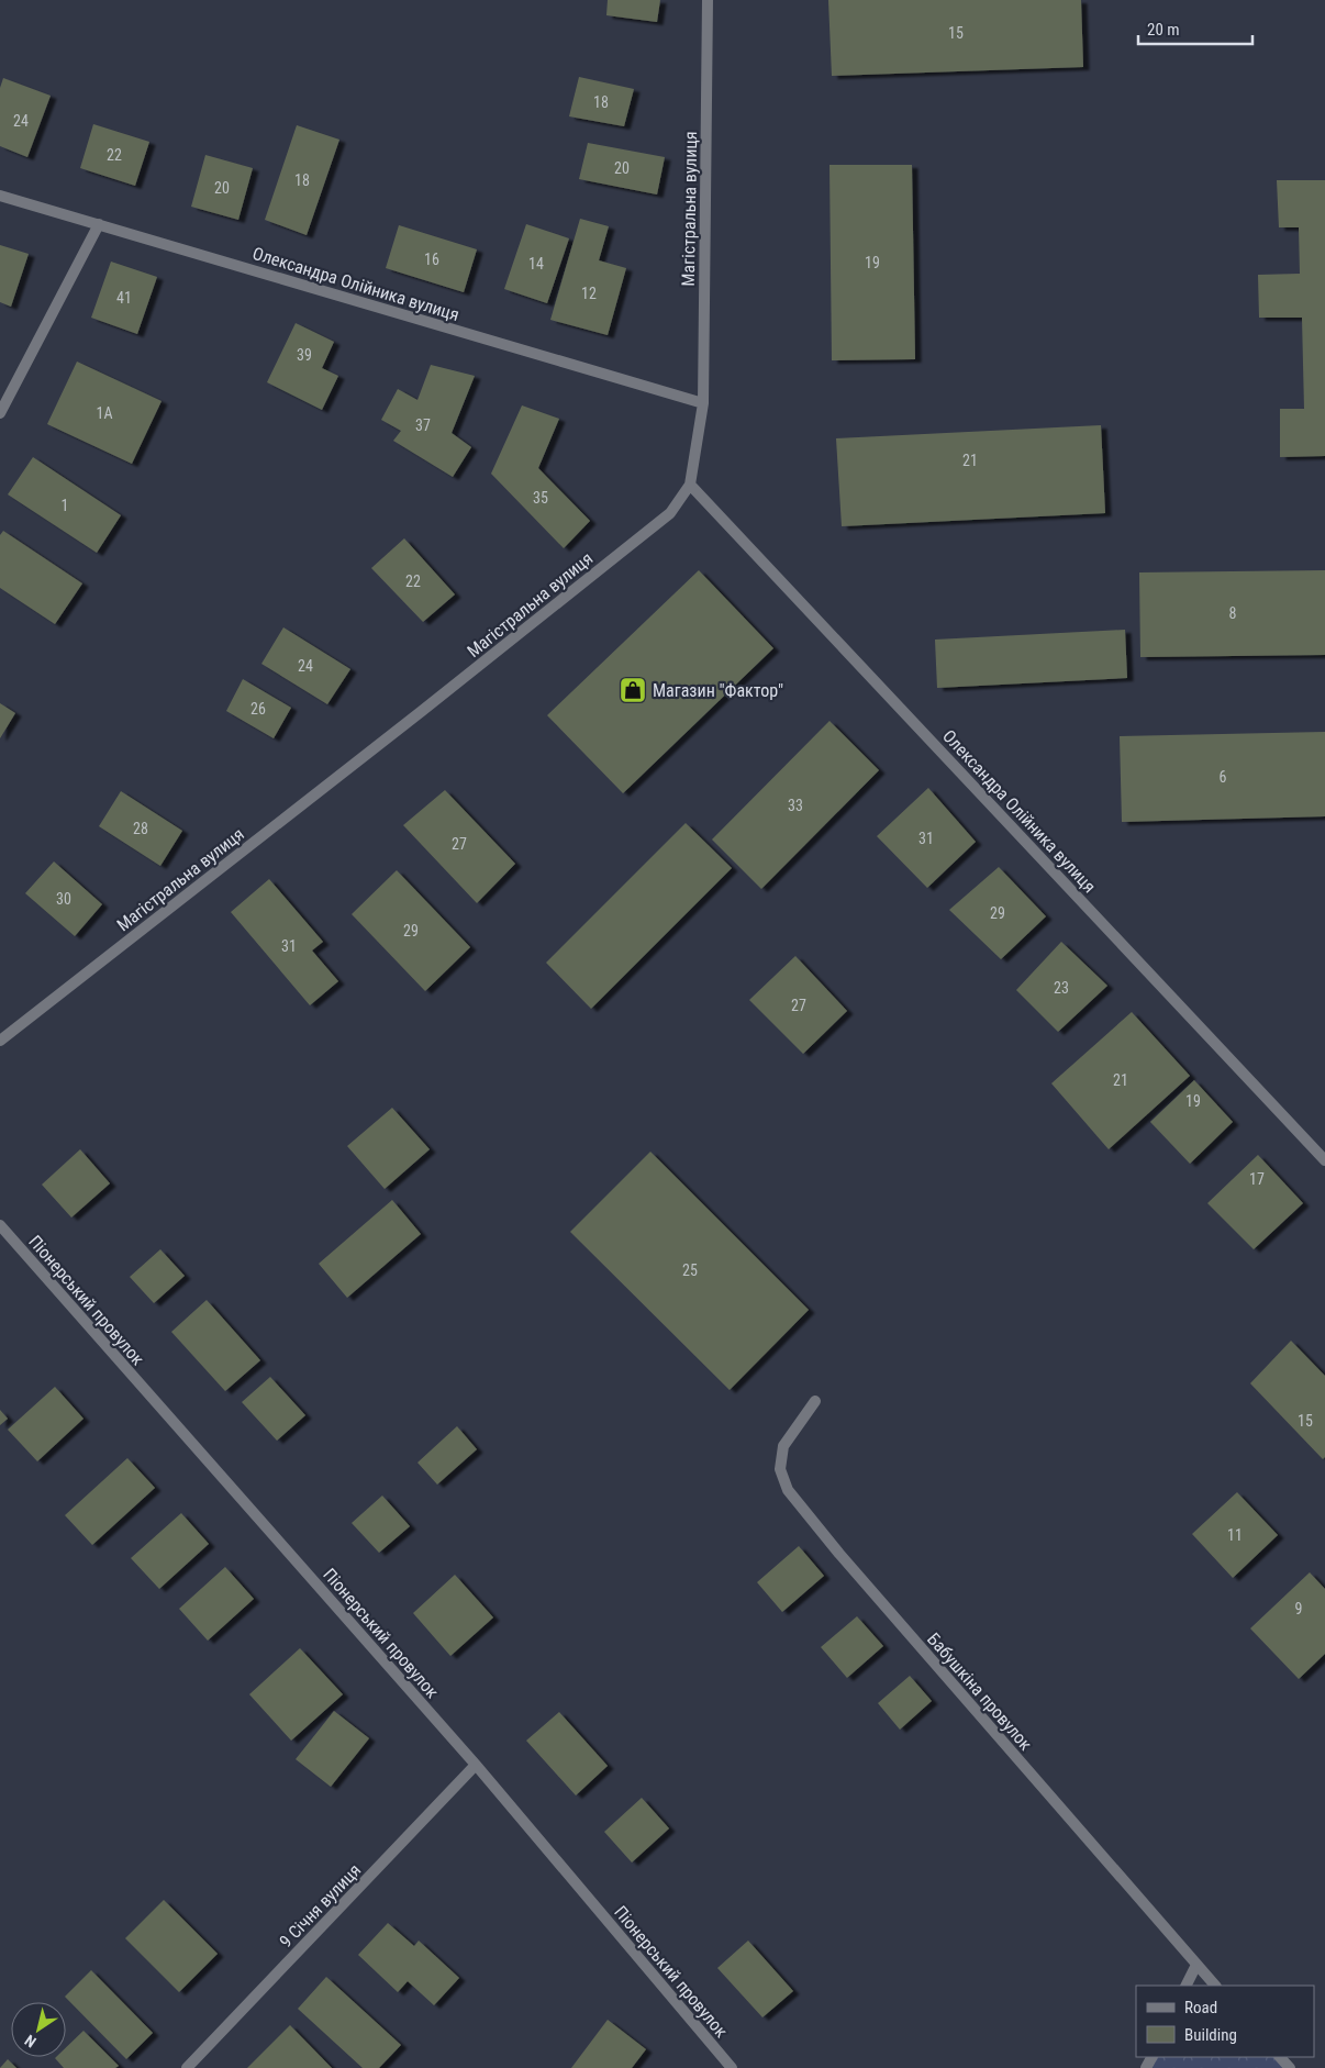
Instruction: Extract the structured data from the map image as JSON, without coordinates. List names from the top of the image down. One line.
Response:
{"streets":{"street":["Магістральна вулиця","Олександра Олійника вулиця","Піонерський провулок","Бабушкіна провулок","9 Січня вулиця"]},"crossings":[["Магістральна вулиця","Олександра Олійника вулиця"],["Піонерський провулок","9 Січня вулиця"]],"places":{"shop":["Магазин \"Фактор\""]},"house_numbers":["15","18","24","22","20","18","20","16","19","14","12","41","39","1А","37","21","35","1","22","8","24","26","6","33","28","31","27","30","29","29","31","23","27","21","19","17","25","15","11","9"],"legend":["Road","Building"],"scale_bar":"20 m","north":"bottom left"}
